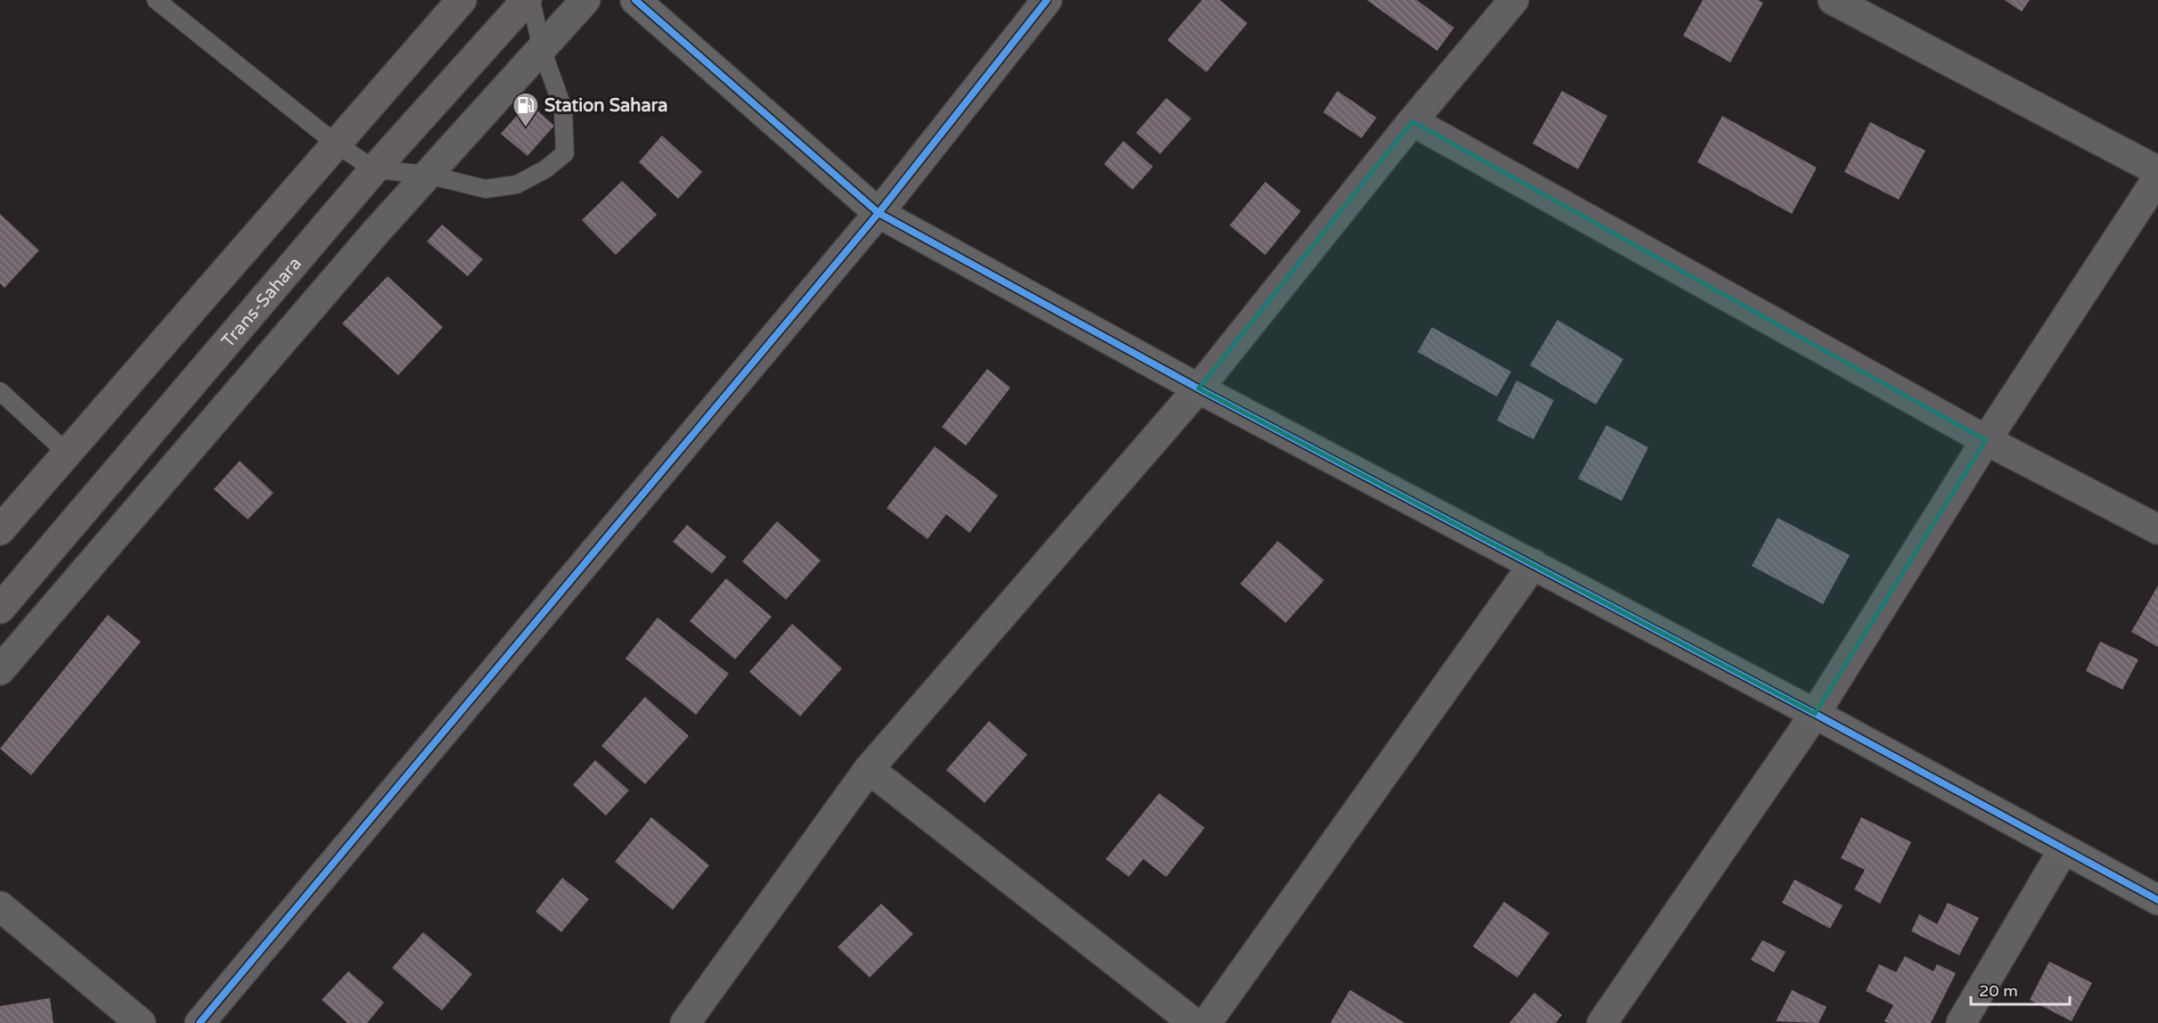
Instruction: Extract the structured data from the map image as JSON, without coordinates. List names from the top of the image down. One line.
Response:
{"streets":{"main road":["Trans-Sahara"]},"places":{"fuel station":["Station Sahara"]},"scale_bar":"20 m"}
